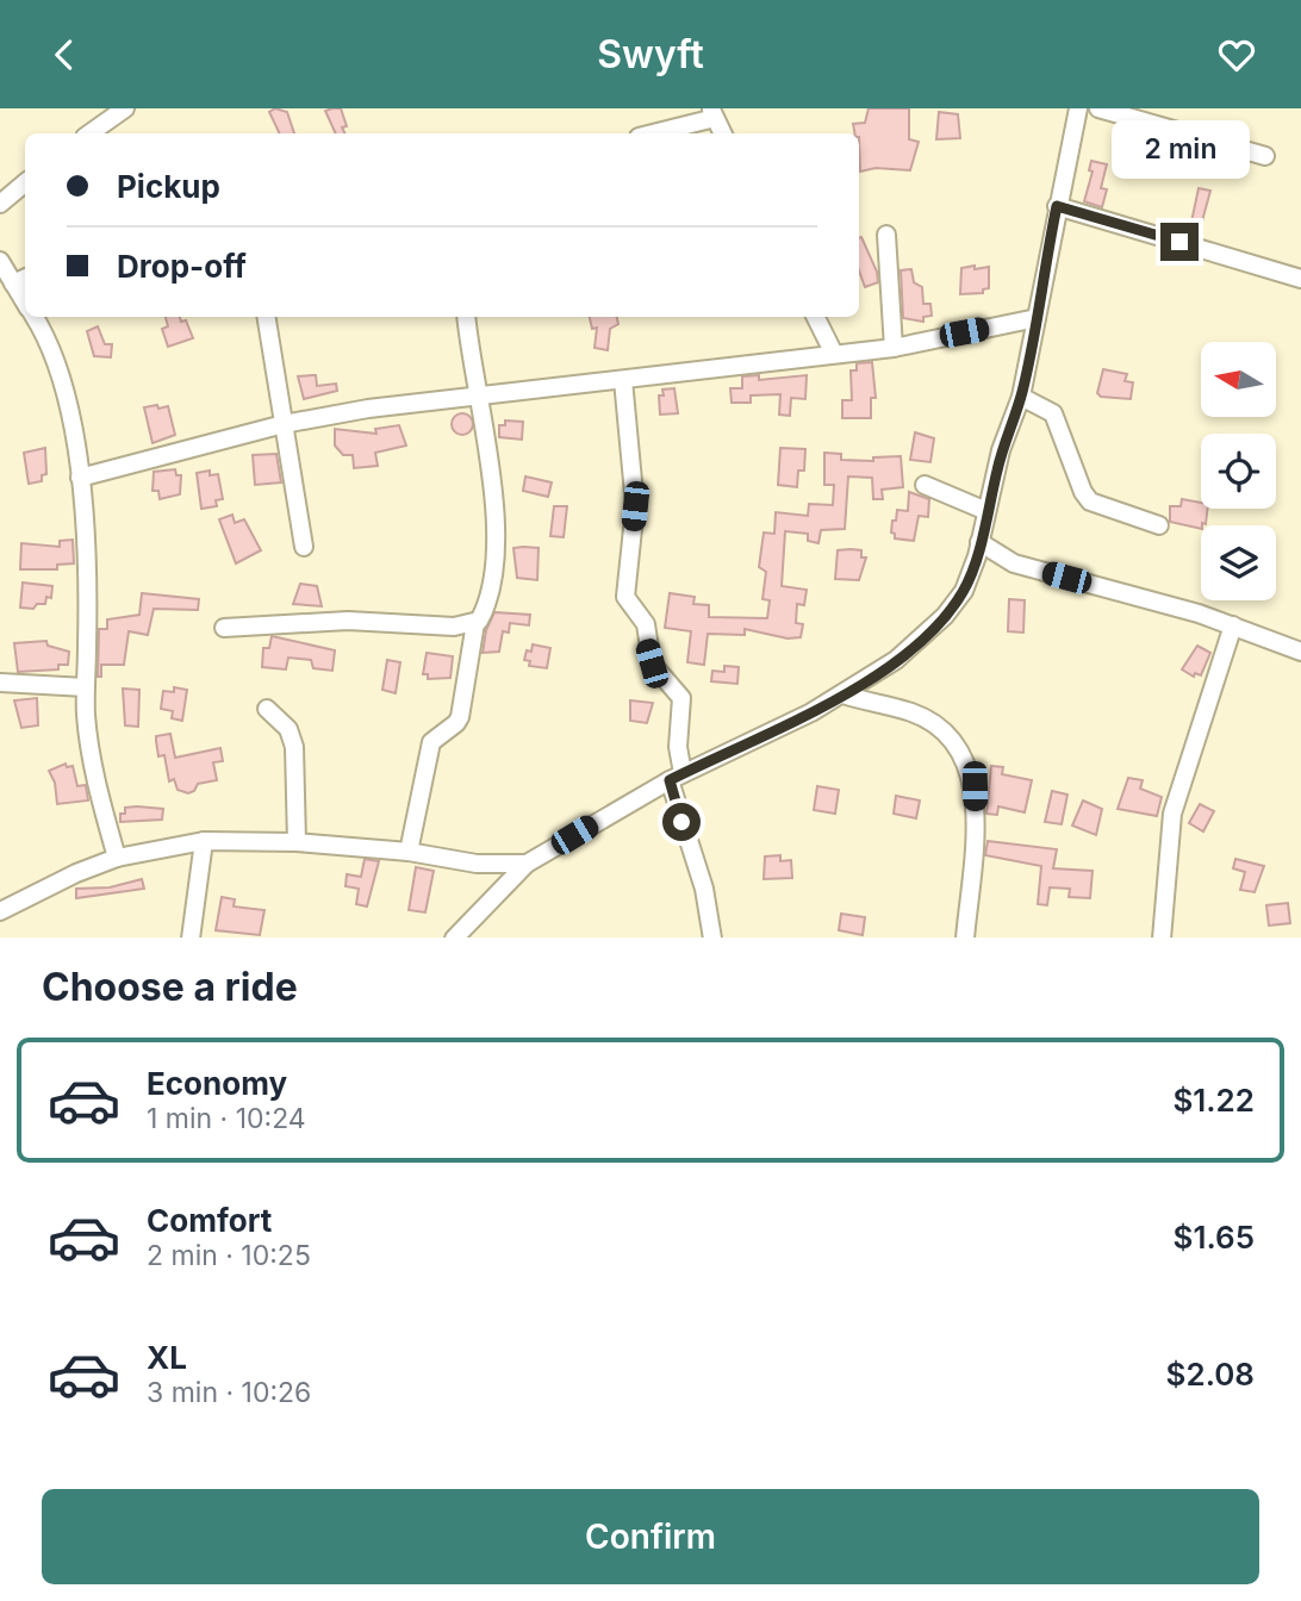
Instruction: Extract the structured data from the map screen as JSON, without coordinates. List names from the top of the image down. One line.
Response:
{"north":"left","page":{"header":"Swyft","bubble":"2 min","banner":["Pickup","Drop-off"],"heading":"Choose a ride","list":[{"name":"Economy","note":"1 min · 10:24","value":"$1.22"},{"name":"Comfort","note":"2 min · 10:25","value":"$1.65"},{"name":"XL","note":"3 min · 10:26","value":"$2.08"}],"buttons":"Confirm"}}
